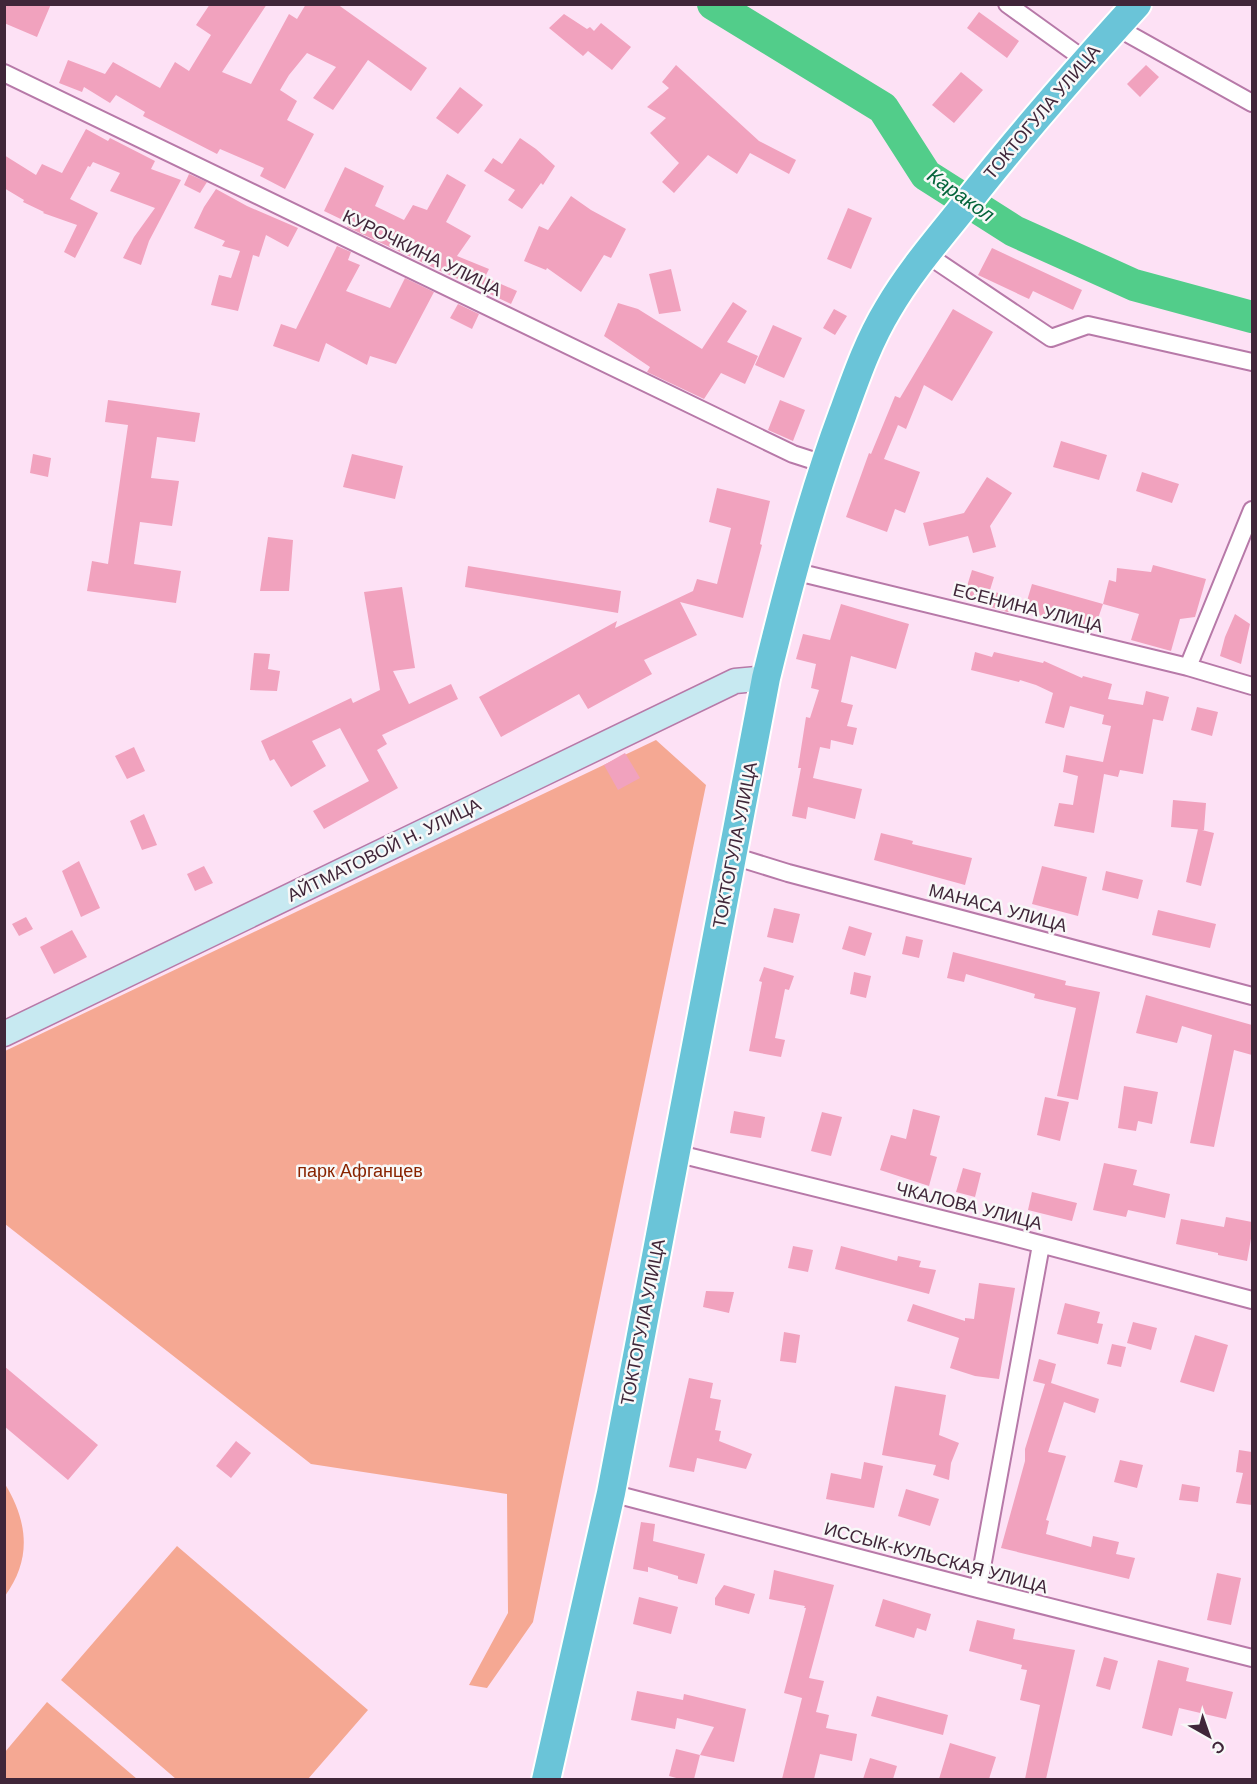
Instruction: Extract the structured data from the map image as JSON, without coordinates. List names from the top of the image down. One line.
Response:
{"streets":{"highway":["ТОКТОГУЛА УЛИЦА"],"main road":["АЙТМАТОВОЙ Н. УЛИЦА"],"street":["КУРОЧКИНА УЛИЦА","ЕСЕНИНА УЛИЦА","МАНАСА УЛИЦА","ЧКАЛОВА УЛИЦА","ИССЫК-КУЛЬСКАЯ УЛИЦА"]},"crossings":[["ТОКТОГУЛА УЛИЦА","КУРОЧКИНА УЛИЦА"],["ТОКТОГУЛА УЛИЦА","ЕСЕНИНА УЛИЦА"],["ТОКТОГУЛА УЛИЦА","АЙТМАТОВОЙ Н. УЛИЦА"],["ТОКТОГУЛА УЛИЦА","МАНАСА УЛИЦА"],["ТОКТОГУЛА УЛИЦА","ЧКАЛОВА УЛИЦА"],["ТОКТОГУЛА УЛИЦА","ИССЫК-КУЛЬСКАЯ УЛИЦА"]],"water":["Каракол"],"parks":["парк Афганцев"],"north":"bottom right"}
